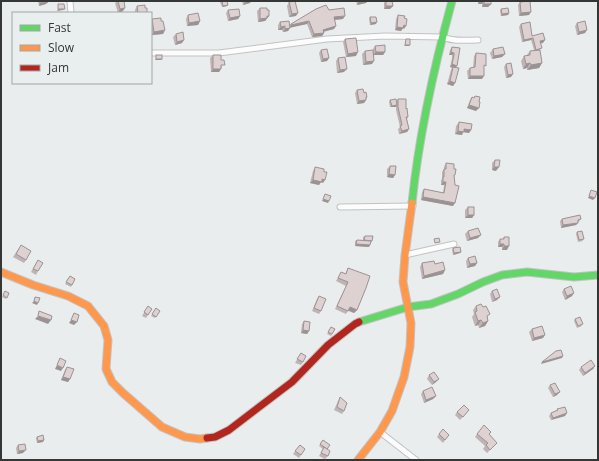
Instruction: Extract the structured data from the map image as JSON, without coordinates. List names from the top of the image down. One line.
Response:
{"legend":["Fast","Slow","Jam"]}
